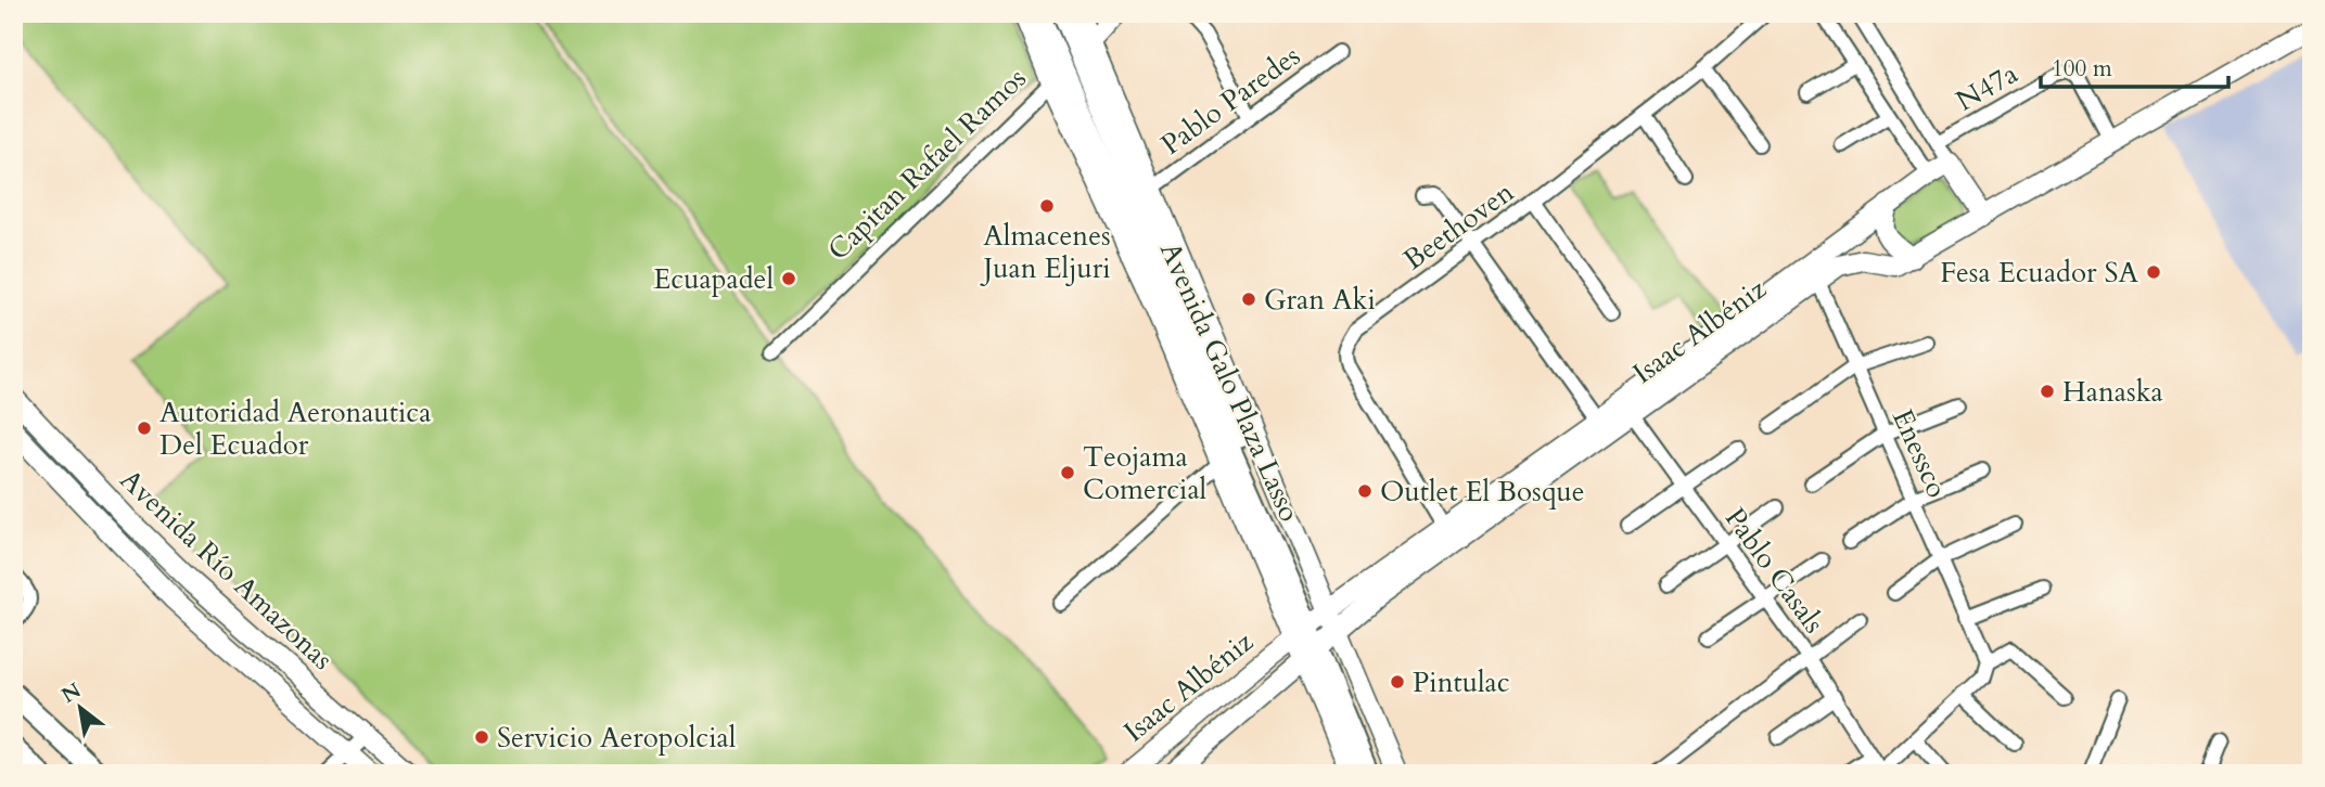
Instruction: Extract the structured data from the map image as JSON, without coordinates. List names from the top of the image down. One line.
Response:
{"streets":{"main road":["Capitan Rafael Ramos","Isaac Albéniz","Avenida Galo Plaza Lasso","Avenida Río Amazonas"],"street":["N47a","Pablo Paredes","Beethoven","Enessco","Pablo Casals"]},"crossings":[["N47a","Isaac Albéniz"],["Pablo Paredes","Avenida Galo Plaza Lasso"],["Capitan Rafael Ramos","Avenida Galo Plaza Lasso"],["Beethoven","Isaac Albéniz"],["Isaac Albéniz","Avenida Galo Plaza Lasso"],["Isaac Albéniz","Enessco"],["Isaac Albéniz","Pablo Casals"]],"places":["Almacenes Juan Eljuri","Fesa Ecuador SA","Ecuapadel","Gran Aki","Hanaska","Autoridad Aeronautica Del Ecuador","Teojama Comercial","Outlet El Bosque","Pintulac","Servicio Aeropolcial"],"scale_bar":"100 m","north":"top left"}
